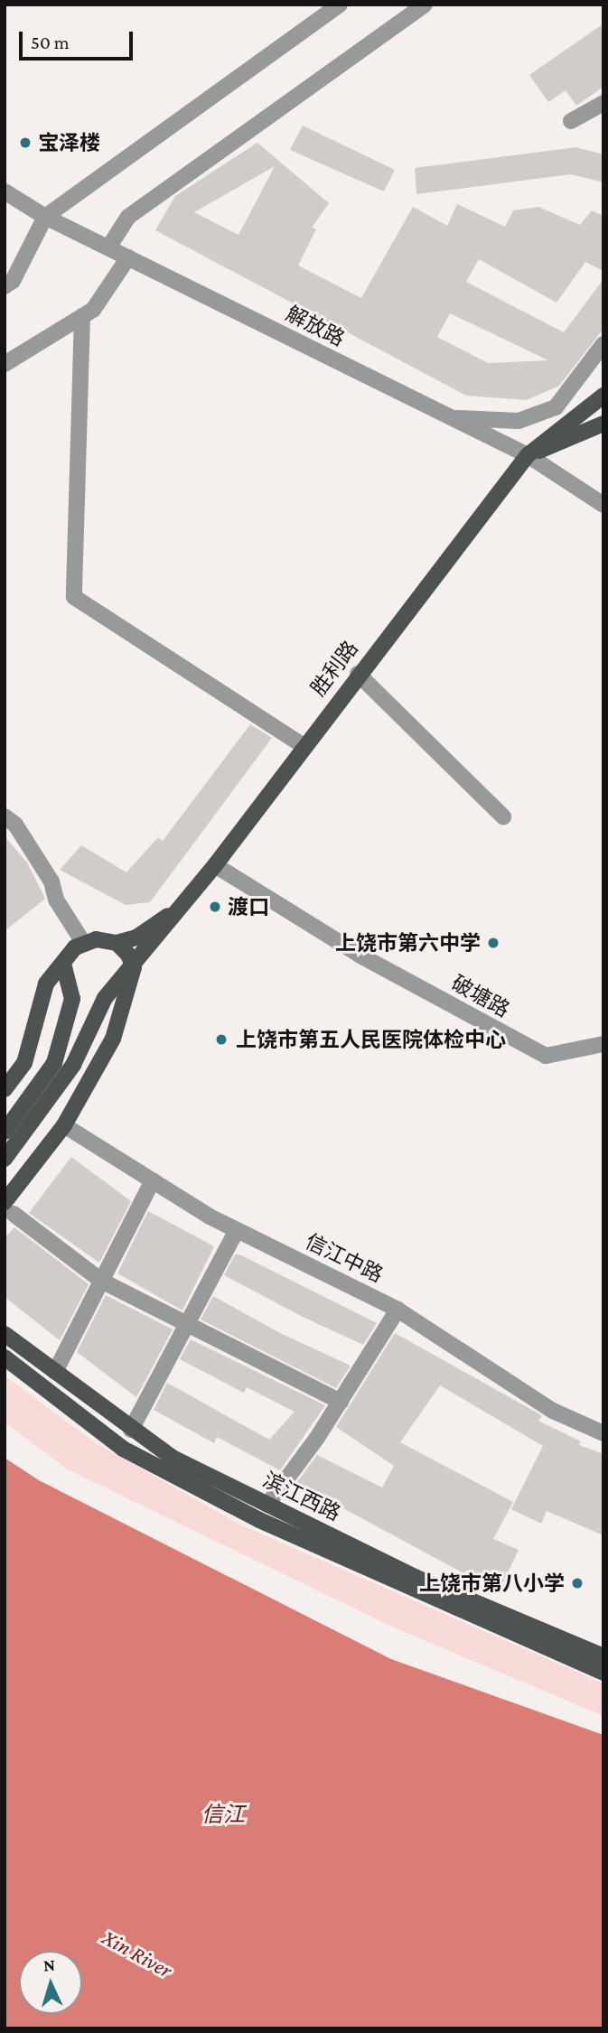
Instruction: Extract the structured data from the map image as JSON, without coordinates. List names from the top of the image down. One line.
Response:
{"streets":{"main road":["胜利路","滨江西路"],"street":["解放路","破塘路","信江中路"]},"crossings":[["解放路","胜利路"],["胜利路","破塘路"]],"water":["信江","Xin River"],"places":["宝泽楼","渡口","上饶市第六中学","上饶市第五人民医院体检中心","上饶市第八小学"],"scale_bar":"50 m","north":"top"}
